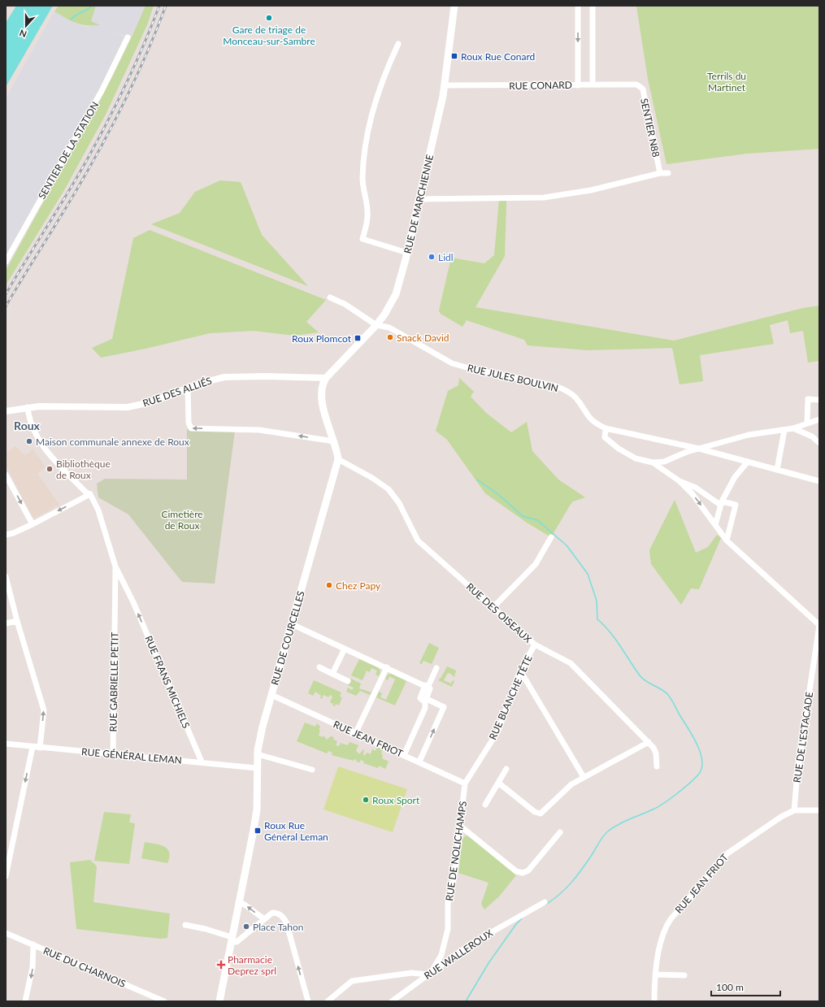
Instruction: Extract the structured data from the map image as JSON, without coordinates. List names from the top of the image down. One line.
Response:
{"streets":{"main road":["RUE DE MARCHIENNE","RUE DE COURCELLES"],"street":["RUE CONARD","SENTIER N88","SENTIER DE LA STATION","RUE JULES BOULVIN","RUE DES ALLIÉS","RUE DES OISEAUX","RUE GABRIELLE PETIT","RUE FRANS MICHIELS","RUE BLANCHE TÊTE","RUE DE L'ESTACADE","RUE JEAN FRIOT","RUE GÉNÉRAL LEMAN","RUE DE NOLICHAMPS","RUE WALLEROUX","RUE DU CHARNOIS"]},"crossings":[["RUE CONARD","SENTIER N88"],["RUE CONARD","RUE DE MARCHIENNE"],["RUE DE MARCHIENNE","RUE JULES BOULVIN"],["RUE DE MARCHIENNE","RUE DES ALLIÉS"],["RUE DE MARCHIENNE","RUE DE COURCELLES"],["RUE DES ALLIÉS","RUE DE COURCELLES"],["RUE DES OISEAUX","RUE DE COURCELLES"],["RUE DES OISEAUX","RUE BLANCHE TÊTE"],["RUE DE COURCELLES","RUE JEAN FRIOT"],["RUE DE COURCELLES","RUE GÉNÉRAL LEMAN"],["RUE GABRIELLE PETIT","RUE FRANS MICHIELS"],["RUE GABRIELLE PETIT","RUE GÉNÉRAL LEMAN"],["RUE FRANS MICHIELS","RUE GÉNÉRAL LEMAN"],["RUE BLANCHE TÊTE","RUE JEAN FRIOT"],["RUE BLANCHE TÊTE","RUE DE NOLICHAMPS"],["RUE DE L'ESTACADE","RUE JEAN FRIOT"],["RUE JEAN FRIOT","RUE DE NOLICHAMPS"],["RUE DE NOLICHAMPS","RUE WALLEROUX"]],"one_way":["RUE FRANS MICHIELS"],"districts":["Roux"],"parks":["Terrils du Martinet","Cimetière de Roux"],"places":{"other":["Gare de triage de Monceau-sur-Sambre","Lidl","Snack David","Maison communale annexe de Roux","Bibliothèque de Roux","Chez Papy","Roux Sport","Place Tahon"],"transit":["Roux Rue Conard","Roux Plomcot","Roux Rue Général Leman"],"health":["Pharmacie Deprez sprl"]},"scale_bar":"100 m","north":"bottom"}
